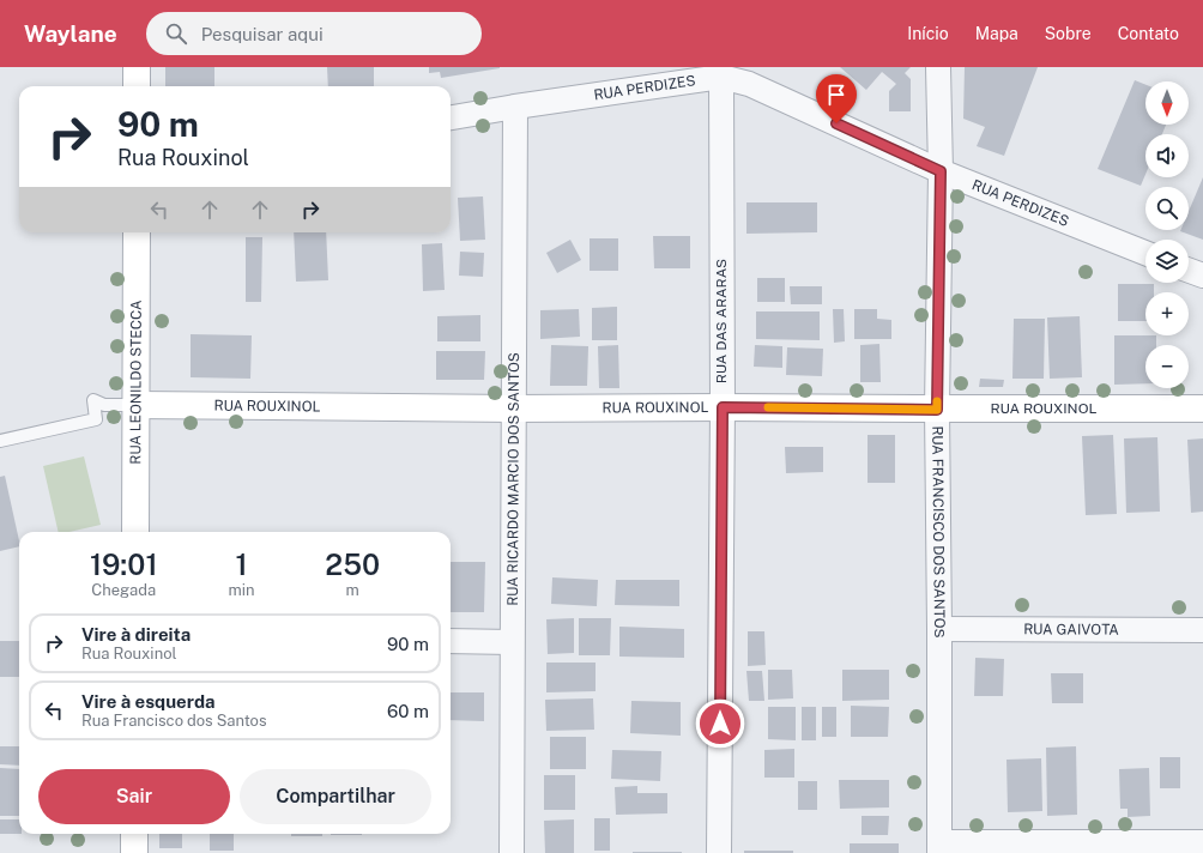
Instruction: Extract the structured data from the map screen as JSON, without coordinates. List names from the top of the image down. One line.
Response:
{"streets":{"street":["RUA PERDIZES","RUA DAS ARARAS","RUA LEONILDO STECCA","RUA ROUXINOL","RUA RICARDO MARCIO DOS SANTOS","RUA FRANCISCO DOS SANTOS","RUA GAIVOTA"]},"crossings":[["RUA PERDIZES","RUA DAS ARARAS"],["RUA PERDIZES","RUA RICARDO MARCIO DOS SANTOS"],["RUA PERDIZES","RUA FRANCISCO DOS SANTOS"],["RUA DAS ARARAS","RUA ROUXINOL"],["RUA LEONILDO STECCA","RUA ROUXINOL"],["RUA ROUXINOL","RUA RICARDO MARCIO DOS SANTOS"],["RUA ROUXINOL","RUA FRANCISCO DOS SANTOS"],["RUA FRANCISCO DOS SANTOS","RUA GAIVOTA"]],"north":"bottom","page":{"header":"Waylane","search":"Pesquisar aqui","nav":["Início","Mapa","Sobre","Contato"],"map_buttons":["+","−"],"turn":["90 m","Rua Rouxinol"],"eta":["19:01","Chegada","1","min","250","m"],"list":[{"name":"Vire à direita","note":"Rua Rouxinol","value":"90 m"},{"name":"Vire à esquerda","note":"Rua Francisco dos Santos","value":"60 m"}],"buttons":["Sair","Compartilhar"]}}
